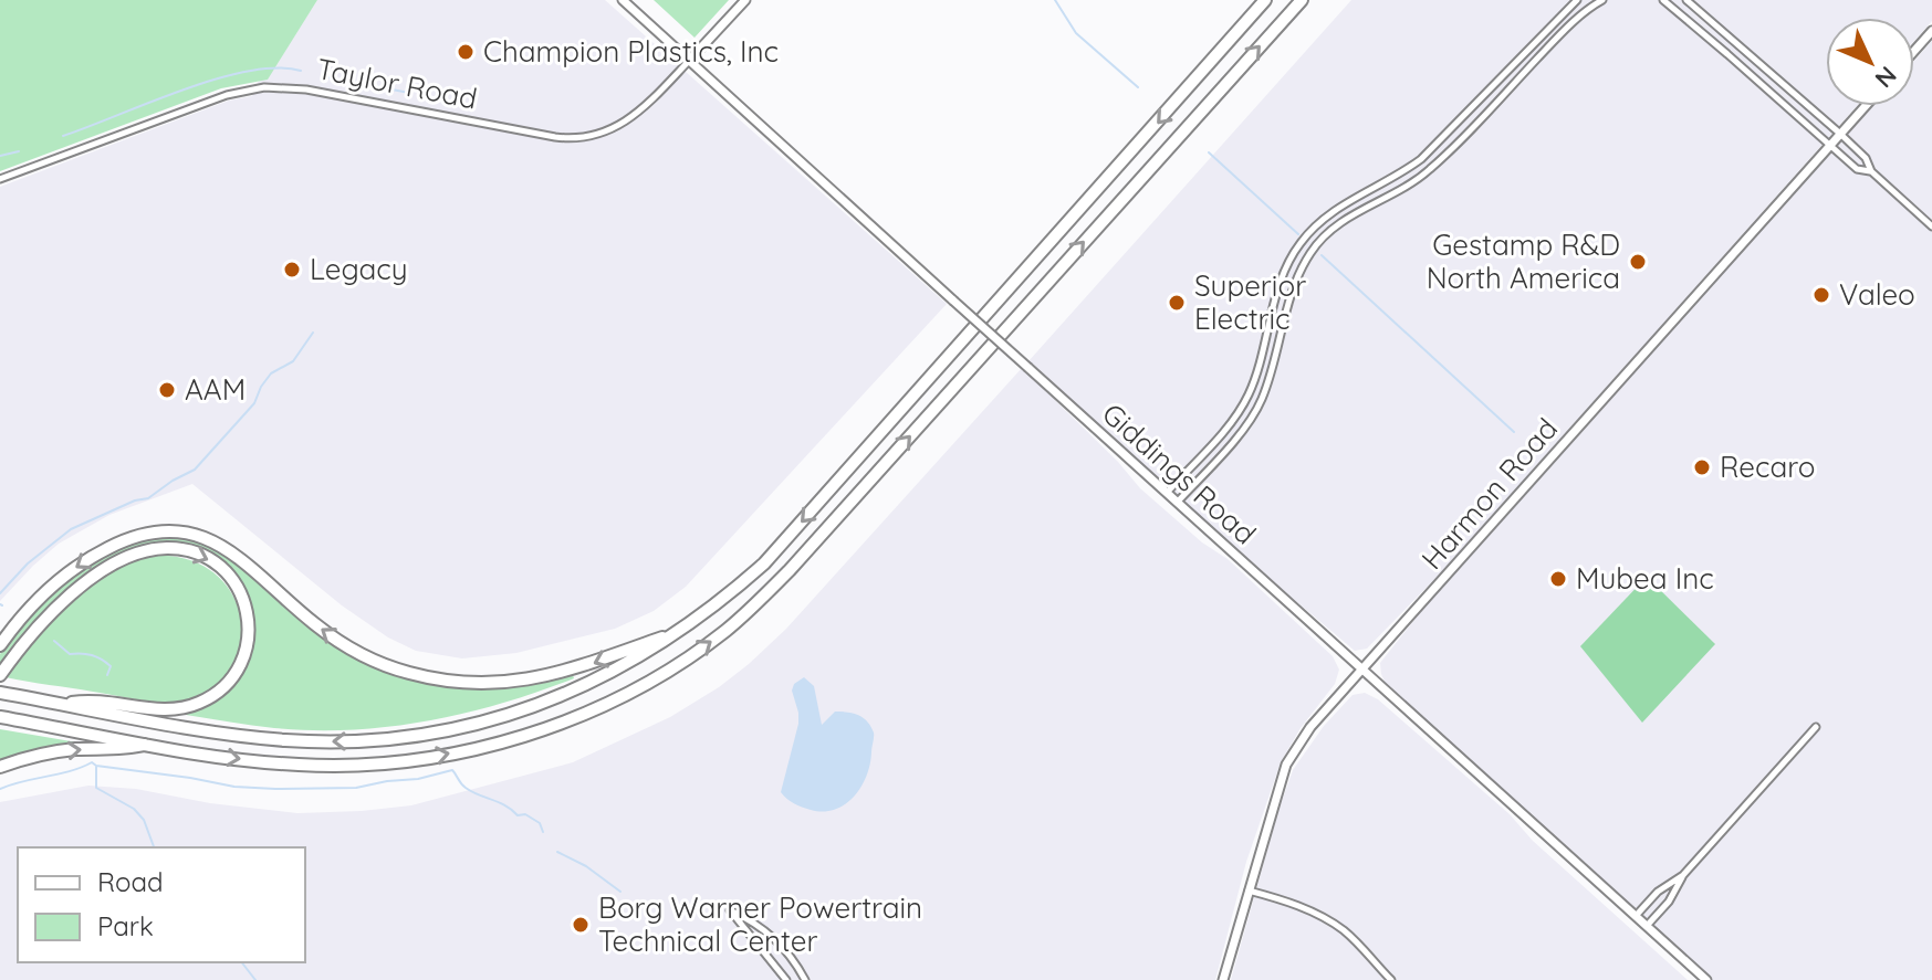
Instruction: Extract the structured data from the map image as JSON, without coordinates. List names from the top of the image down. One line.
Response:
{"streets":{"street":["Taylor Road","Giddings Road","Harmon Road"]},"crossings":[["Taylor Road","Giddings Road"],["Giddings Road","Harmon Road"]],"places":["Champion Plastics, Inc","Gestamp R&D North America","Legacy","Valeo","Superior Electric","AAM","Recaro","Mubea Inc","Borg Warner Powertrain Technical Center"],"legend":["Road","Park"],"north":"bottom right"}
